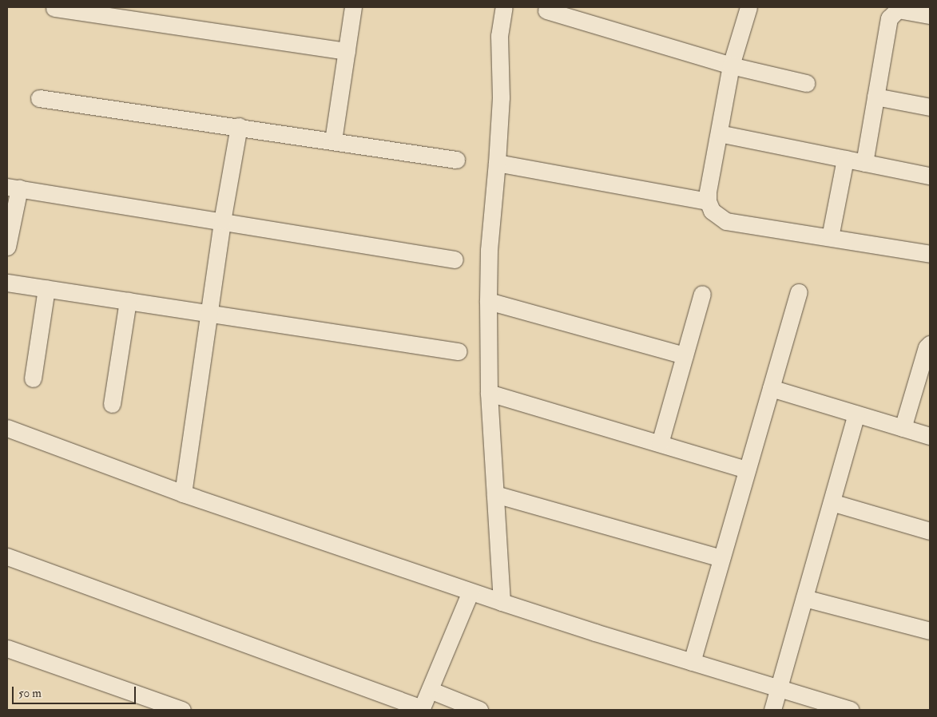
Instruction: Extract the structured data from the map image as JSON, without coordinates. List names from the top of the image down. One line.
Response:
{"scale_bar":"50 m"}
